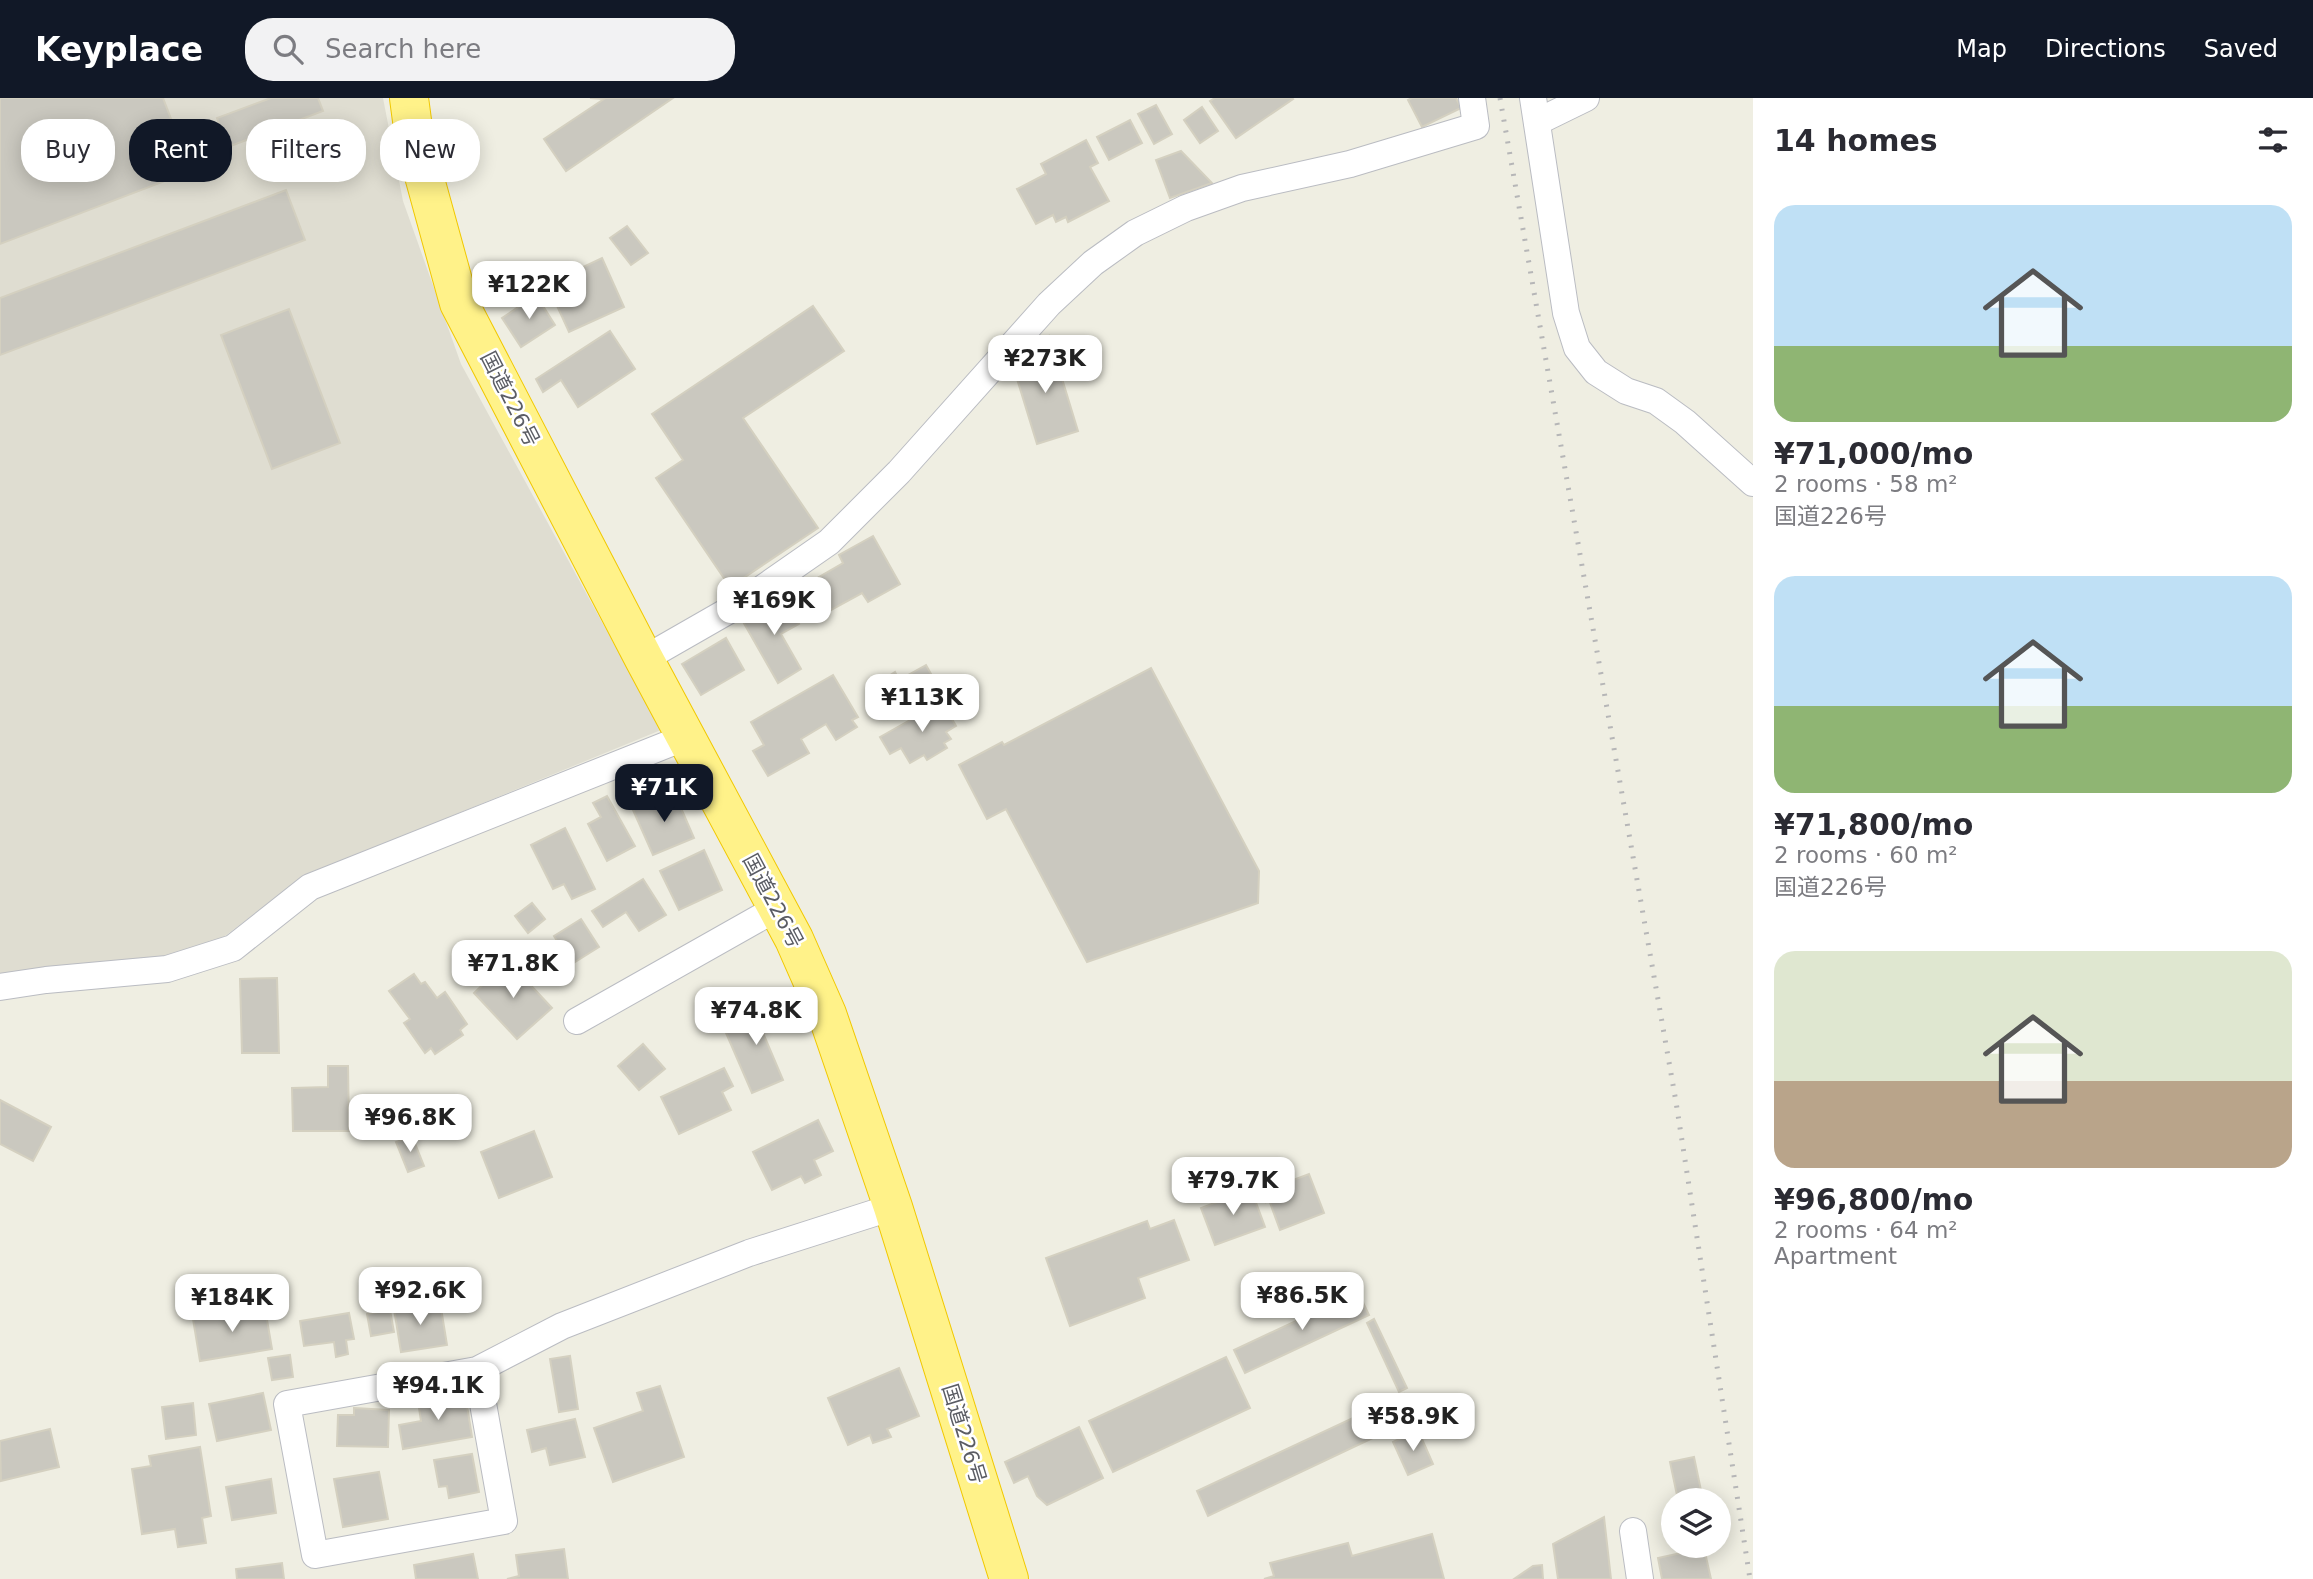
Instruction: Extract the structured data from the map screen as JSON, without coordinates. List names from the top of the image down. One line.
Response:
{"streets":{"highway":["国道226号"]},"page":{"header":"Keyplace","search":"Search here","nav":["Map","Directions","Saved"],"heading":"14 homes","chip":["Buy","Rent","Filters","New"],"list":[{"name":"¥71,000/mo","note":"2 rooms · 58 m² · 国道226号"},{"name":"¥71,800/mo","note":"2 rooms · 60 m² · 国道226号"},{"name":"¥96,800/mo","note":"2 rooms · 64 m² · Apartment"}],"price":["¥122K","¥273K","¥169K","¥113K","¥71K","¥71.8K","¥74.8K","¥96.8K","¥79.7K","¥92.6K","¥86.5K","¥184K","¥94.1K","¥58.9K"]}}
